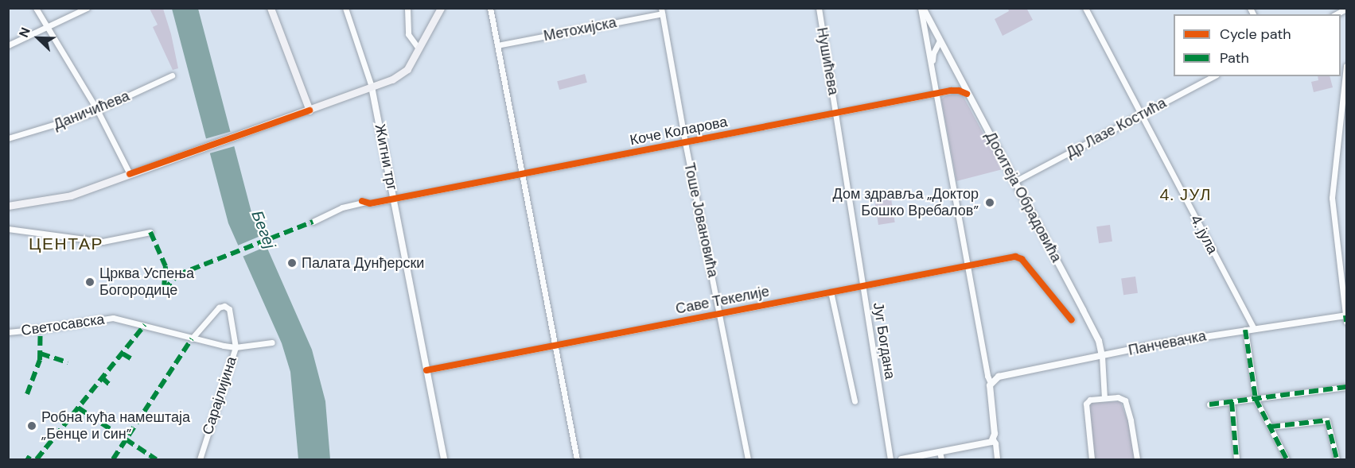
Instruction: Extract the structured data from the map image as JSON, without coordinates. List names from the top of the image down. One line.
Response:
{"streets":{"street":["Метохијска","Нушићева","Даничићева","Др Лазе Костића","Коче Коларова","Житни трг","Доситеја Обрадовића","Тоше Јовановића","4. јула","Саве Текелије","Светосавска","Југ Богдана","Панчевачка","Сарајлијина"]},"crossings":[["Метохијска","Тоше Јовановића"],["Нушићева","Коче Коларова"],["Нушићева","Југ Богдана"],["Др Лазе Костића","Доситеја Обрадовића"],["Др Лазе Костића","4. јула"],["Коче Коларова","Житни трг"],["Коче Коларова","Доситеја Обрадовића"],["Коче Коларова","Тоше Јовановића"],["Коче Коларова","Југ Богдана"],["Доситеја Обрадовића","Панчевачка"],["Тоше Јовановића","Саве Текелије"],["4. јула","Панчевачка"],["Саве Текелије","Југ Богдана"],["Светосавска","Сарајлијина"]],"districts":["4. ЈУЛ","ЦЕНТАР"],"water":["Бегеј"],"places":["Дом здравља „Доктор Бошко Вребалов”","Палата Дунђерски","Црква Успења Богородице","Робна кућа намештаја „Бенце и син”"],"legend":["Cycle path","Path"],"north":"top left"}
